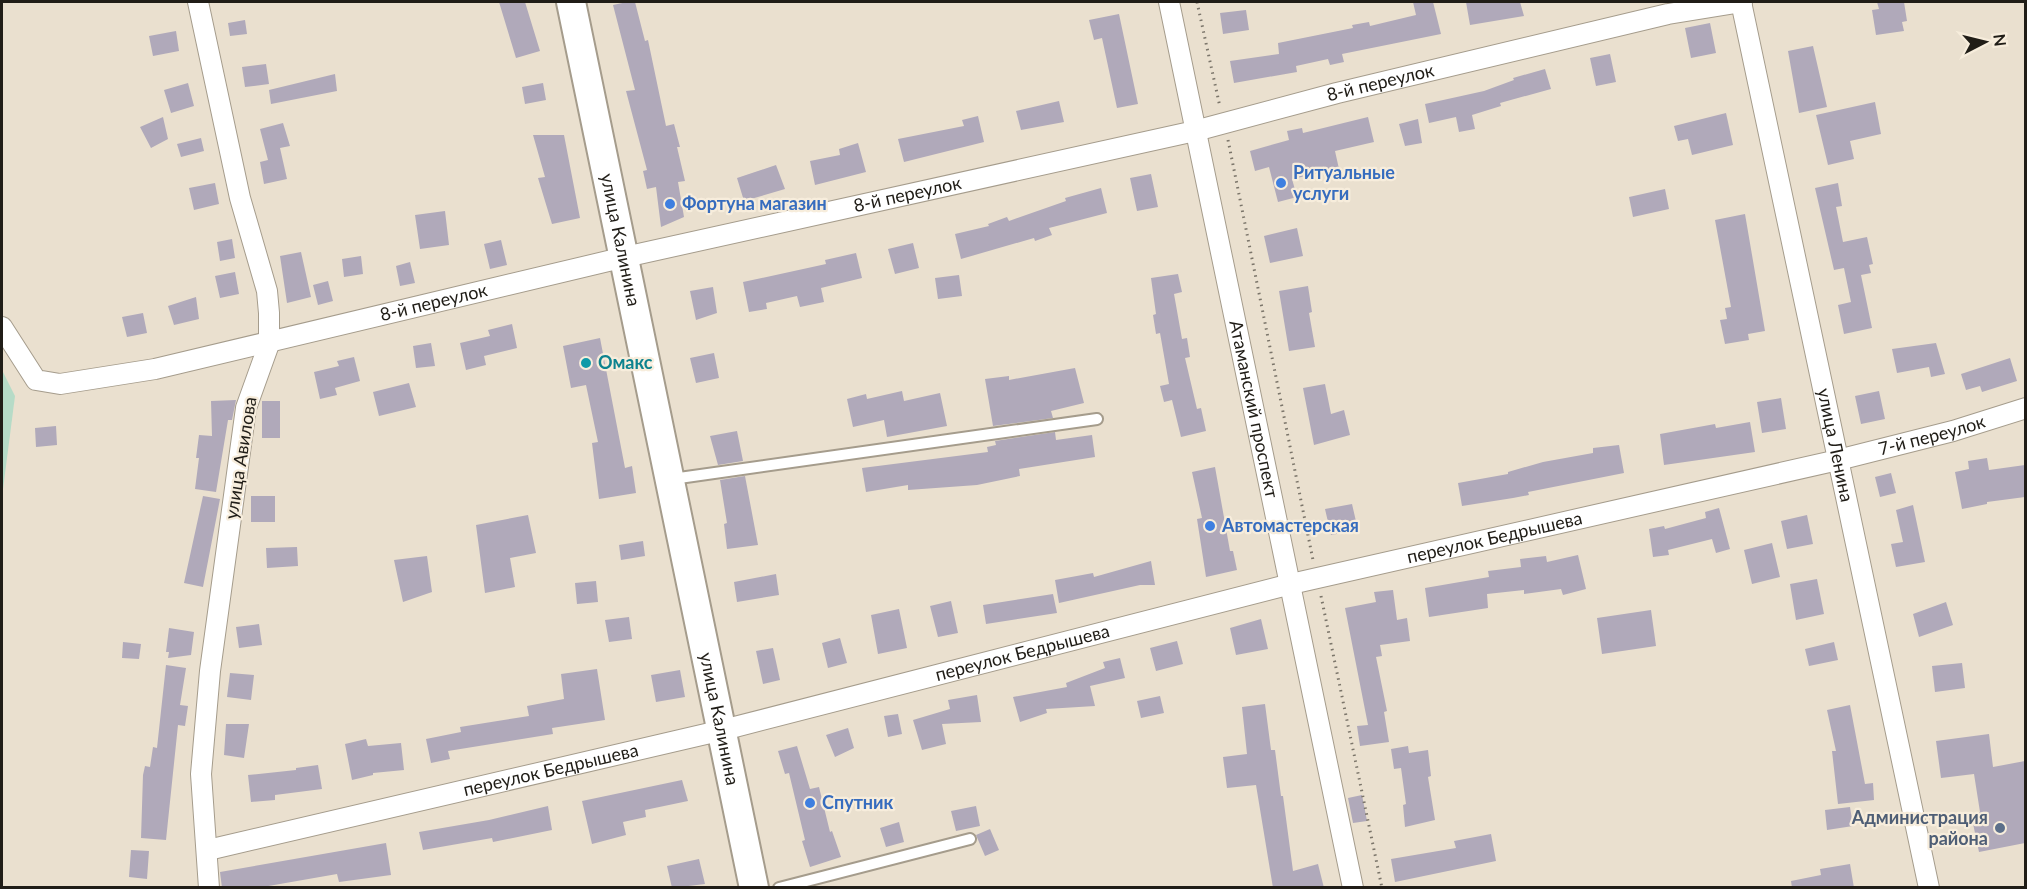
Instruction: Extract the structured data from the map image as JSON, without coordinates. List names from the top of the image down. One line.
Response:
{"streets":{"main road":["улица Калинина"],"street":["8-й переулок","Атаманский проспект","7-й переулок","улица Ленина","улица Авилова","переулок Бедрышева"]},"crossings":[["8-й переулок","улица Калинина"],["8-й переулок","Атаманский проспект"],["8-й переулок","улица Ленина"],["8-й переулок","улица Авилова"],["улица Калинина","переулок Бедрышева"],["Атаманский проспект","переулок Бедрышева"],["7-й переулок","улица Ленина"],["7-й переулок","переулок Бедрышева"],["улица Ленина","переулок Бедрышева"],["улица Авилова","переулок Бедрышева"]],"places":["Ритуальные услуги","Фортуна магазин","Омакс","Автомастерская","Спутник","Администрация района"],"north":"right"}
